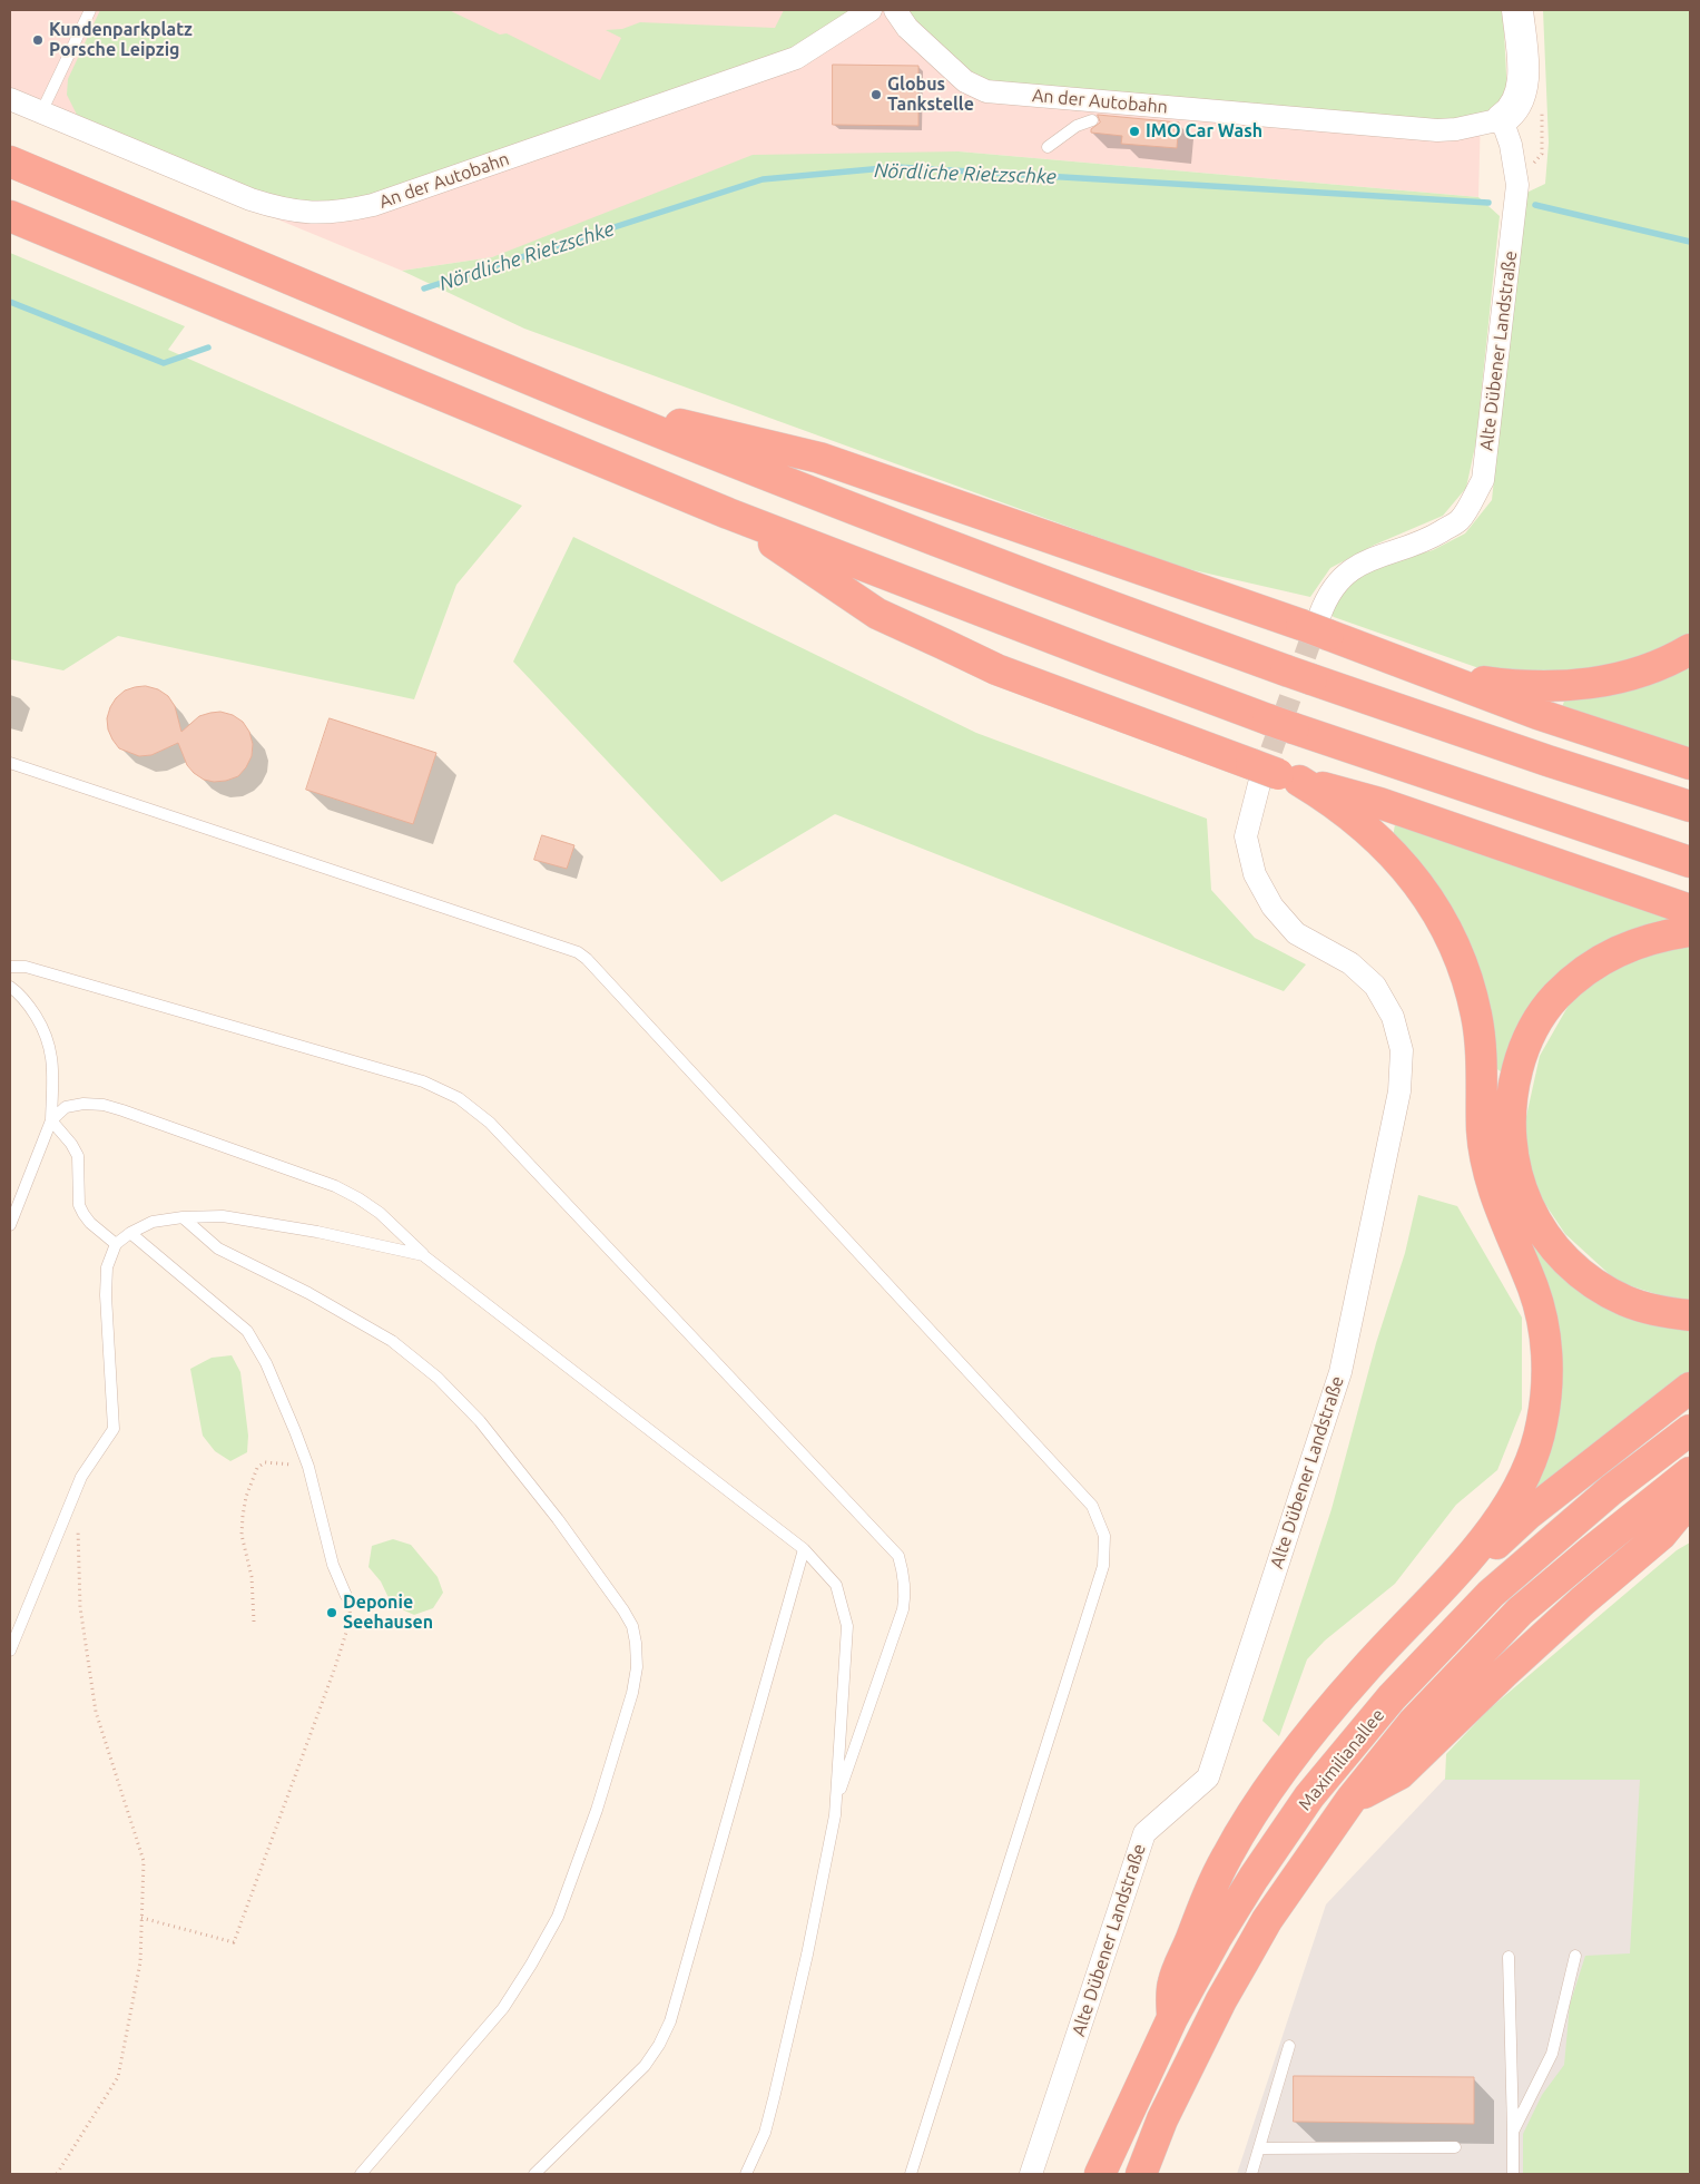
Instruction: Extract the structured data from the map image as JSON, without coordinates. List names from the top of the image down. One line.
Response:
{"streets":{"highway":["Maximilianallee"],"street":["An der Autobahn","Alte Dübener Landstraße"]},"crossings":[["An der Autobahn","Alte Dübener Landstraße"]],"water":["Nördliche Rietzschke"],"places":["Kundenparkplatz Porsche Leipzig","Globus Tankstelle","IMO Car Wash","Deponie Seehausen"]}
